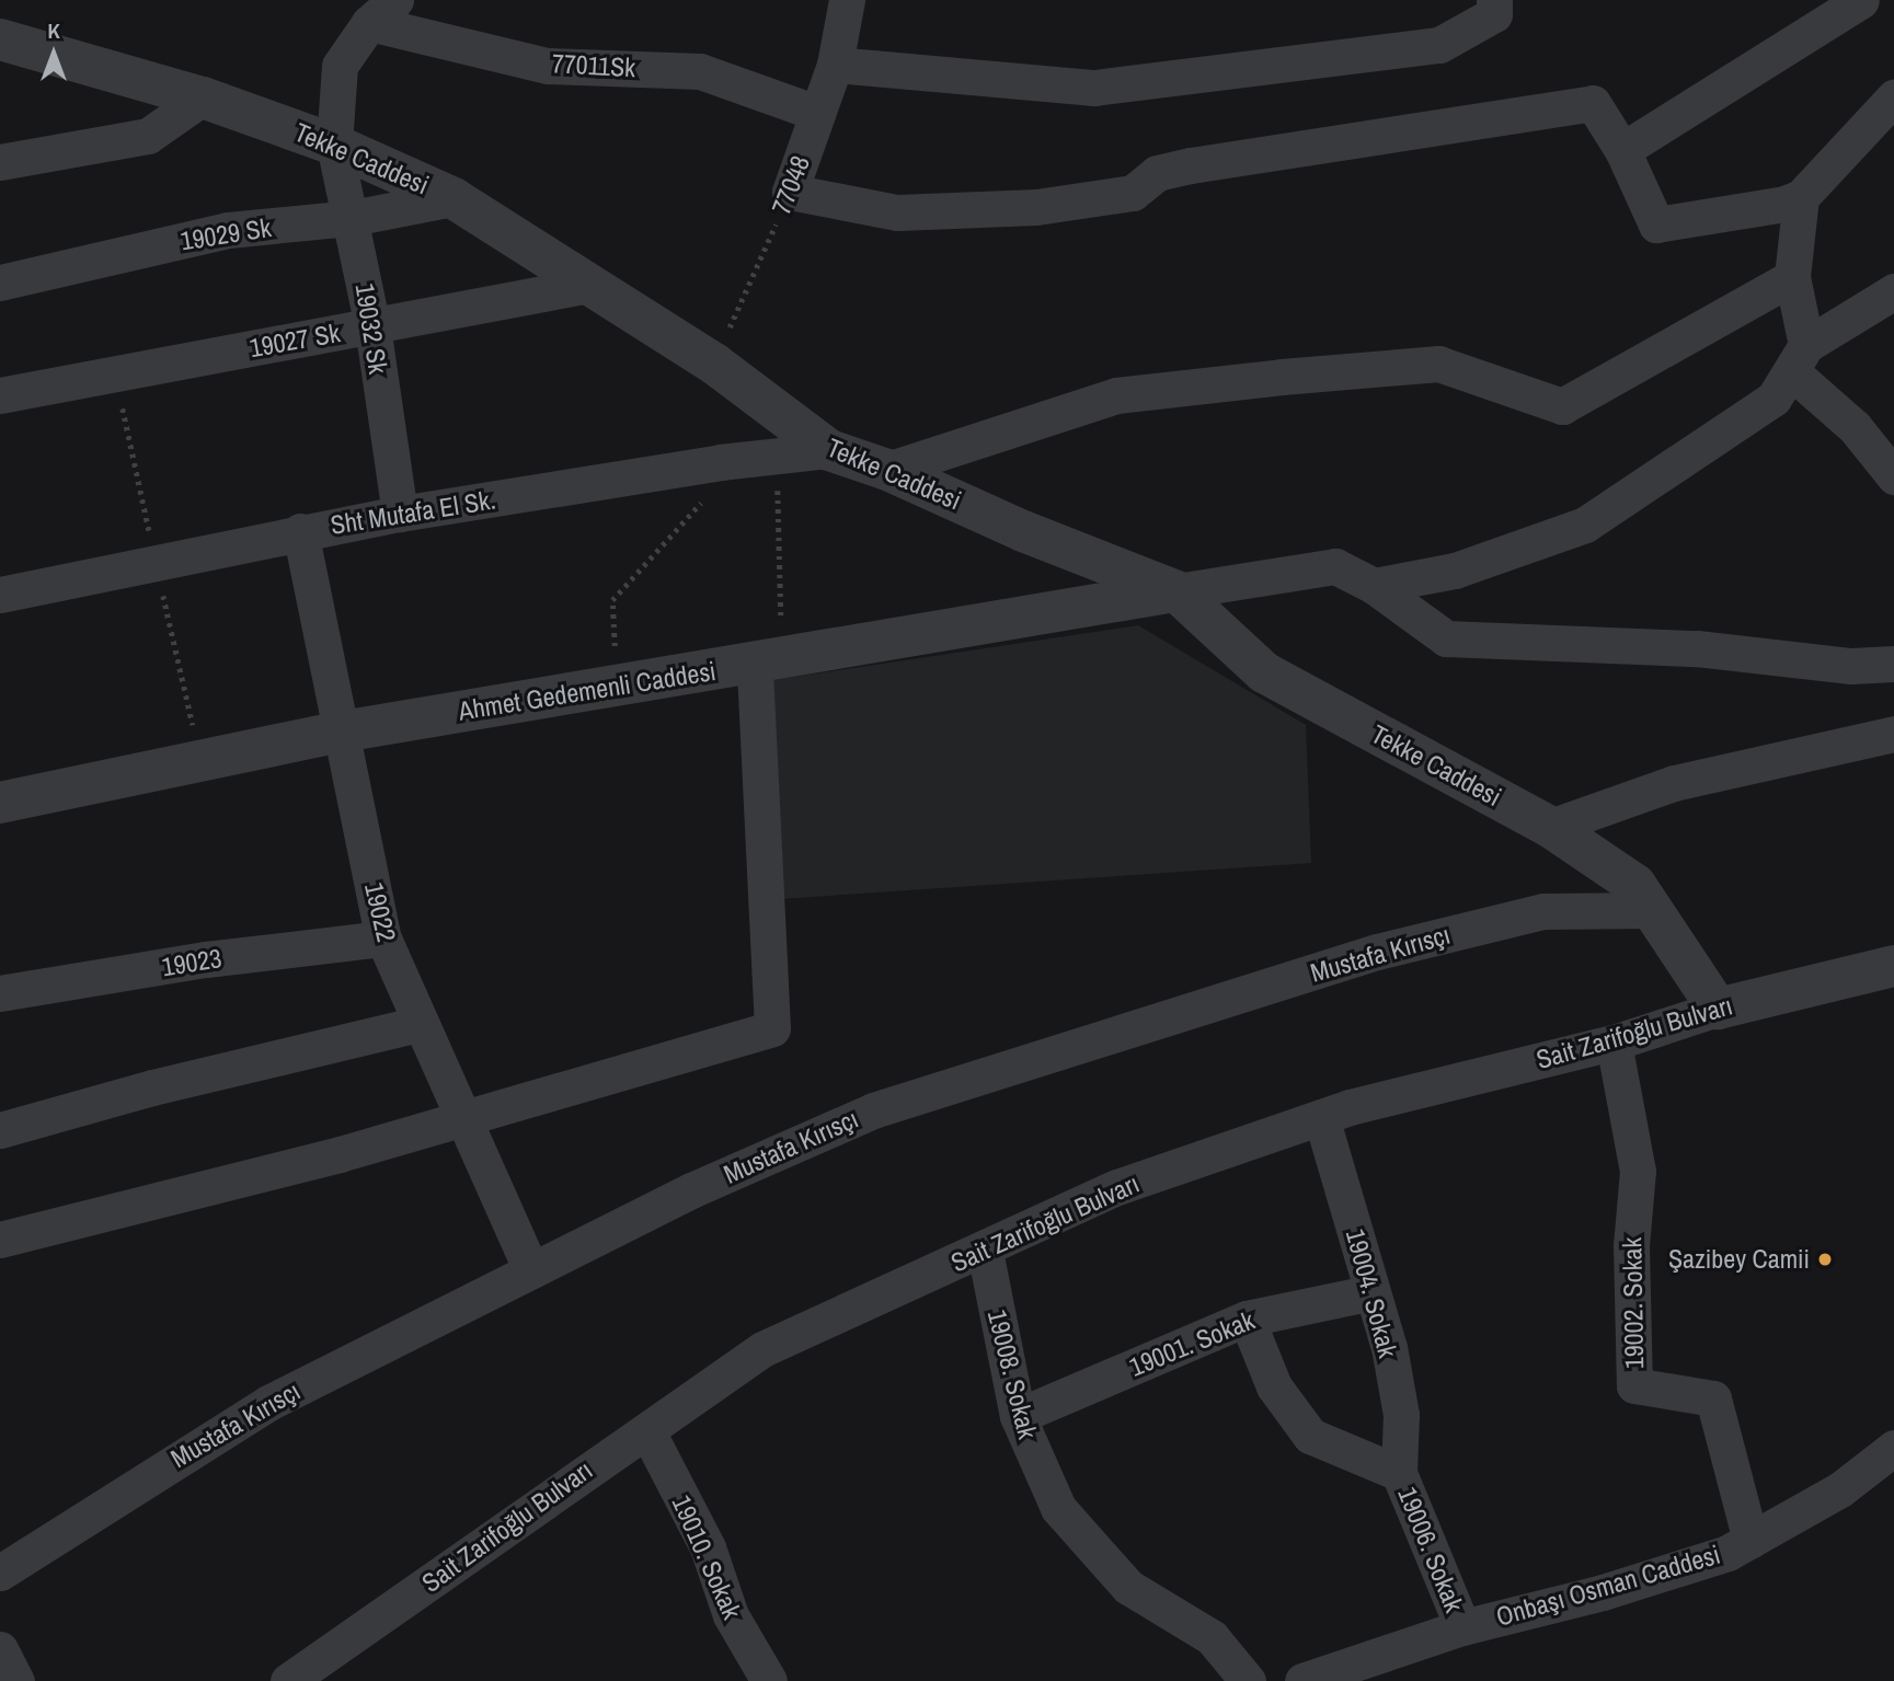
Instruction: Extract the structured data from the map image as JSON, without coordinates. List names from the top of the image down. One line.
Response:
{"streets":{"street":["77011Sk","Tekke Caddesi","77048","19029 Sk","19032 Sk","19027 Sk","Sht Mutafa El Sk.","Ahmet Gedemenli Caddesi","19022","Mustafa Kırısçı","19023","Sait Zarifoğlu Bulvarı","19004. Sokak","19002. Sokak","19001. Sokak","19008. Sokak","19006. Sokak","19010. Sokak","Onbaşı Osman Caddesi"]},"crossings":[["77011Sk","77048"],["77011Sk","19032 Sk"],["Tekke Caddesi","77048"],["Tekke Caddesi","19029 Sk"],["Tekke Caddesi","19032 Sk"],["Tekke Caddesi","19027 Sk"],["Tekke Caddesi","Sht Mutafa El Sk."],["Tekke Caddesi","Ahmet Gedemenli Caddesi"],["Tekke Caddesi","Mustafa Kırısçı"],["Tekke Caddesi","Sait Zarifoğlu Bulvarı"],["19029 Sk","19032 Sk"],["19032 Sk","19027 Sk"],["19032 Sk","Sht Mutafa El Sk."],["Sht Mutafa El Sk.","19022"],["Ahmet Gedemenli Caddesi","19022"],["19022","Mustafa Kırısçı"],["19022","19023"],["Sait Zarifoğlu Bulvarı","19004. Sokak"],["Sait Zarifoğlu Bulvarı","19002. Sokak"],["Sait Zarifoğlu Bulvarı","19008. Sokak"],["Sait Zarifoğlu Bulvarı","19010. Sokak"],["19004. Sokak","19001. Sokak"],["19004. Sokak","19006. Sokak"],["19002. Sokak","Onbaşı Osman Caddesi"],["19001. Sokak","19008. Sokak"],["19001. Sokak","19006. Sokak"],["19006. Sokak","Onbaşı Osman Caddesi"]],"places":["Şazibey Camii"],"north":"top"}
